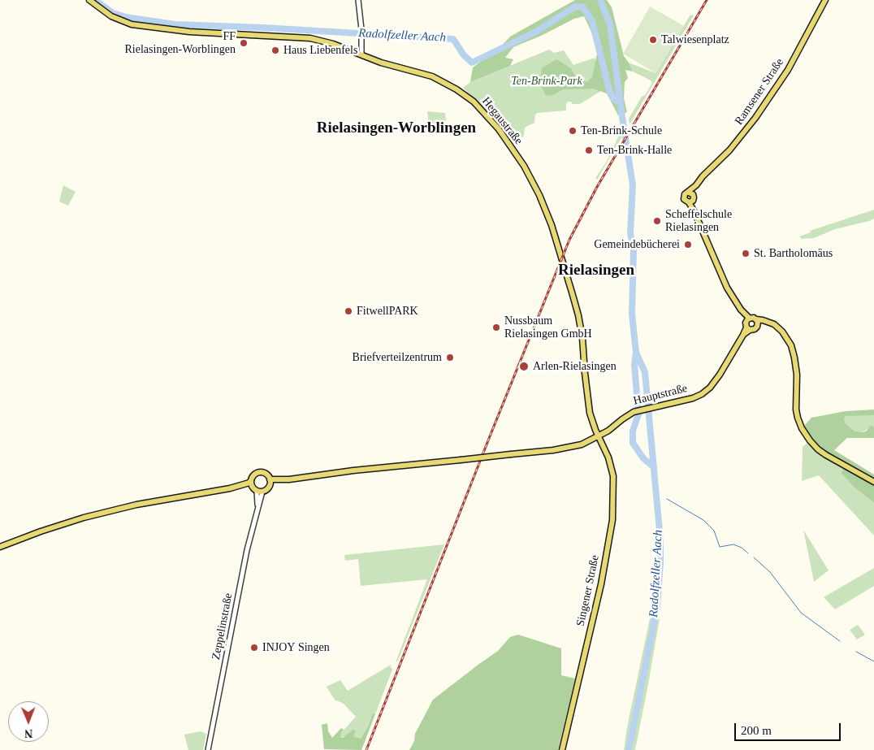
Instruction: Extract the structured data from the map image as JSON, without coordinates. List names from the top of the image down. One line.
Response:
{"streets":{"main road":["Ramsener Straße","Hegaustraße","Hauptstraße","Singener Straße"],"street":["Zeppelinstraße"]},"crossings":[["Hegaustraße","Hauptstraße"],["Hegaustraße","Singener Straße"],["Hauptstraße","Singener Straße"]],"districts":["Rielasingen-Worblingen","Rielasingen"],"water":["Radolfzeller Aach"],"parks":["Ten-Brink-Park"],"places":["Talwiesenplatz","FF Rielasingen-Worblingen","Haus Liebenfels","Ten-Brink-Schule","Ten-Brink-Halle","Scheffelschule Rielasingen","Gemeindebücherei","St. Bartholomäus","FitwellPARK","Nussbaum Rielasingen GmbH","Briefverteilzentrum","Arlen-Rielasingen","INJOY Singen"],"scale_bar":"200 m","north":"bottom"}
